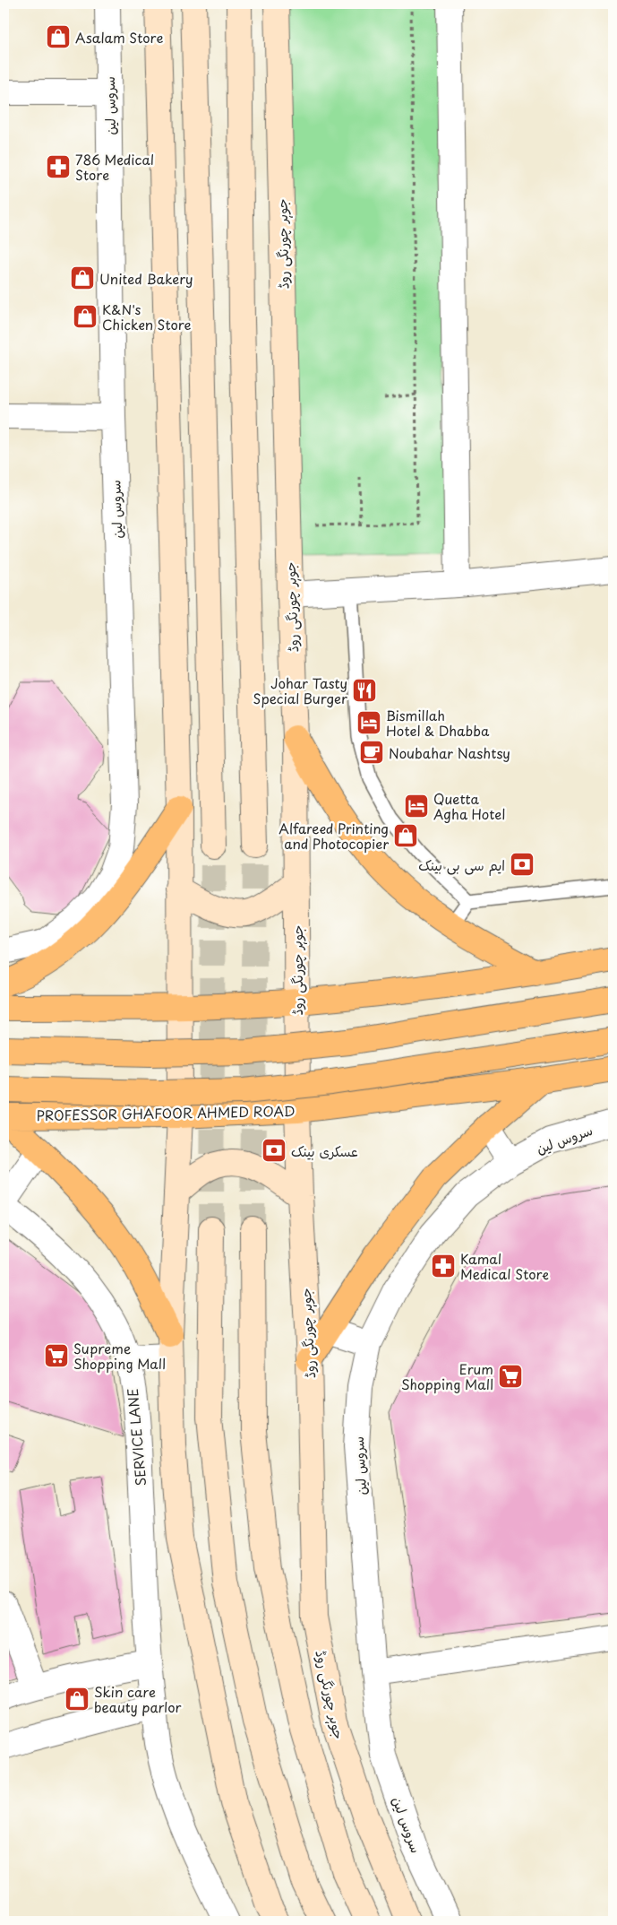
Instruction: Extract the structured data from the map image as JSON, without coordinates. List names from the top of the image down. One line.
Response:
{"streets":{"main road":["جوہر چورنگی روڈ","PROFESSOR GHAFOOR AHMED ROAD"],"street":["سروس لین","SERVICE LANE"]},"crossings":[["جوہر چورنگی روڈ","PROFESSOR GHAFOOR AHMED ROAD"]],"places":{"shop":["Asalam Store","United Bakery","K&N's Chicken Store","Alfareed Printing and Photocopier","Skin care beauty parlor"],"pharmacy":["786 Medical Store","Kamal Medical Store"],"restaurant":["Johar Tasty Special Burger"],"hotel":["Bismillah Hotel & Dhabba","Quetta Agha Hotel"],"cafe":["Noubahar Nashtsy"],"bank":["ایم سی بی بینک","عسکری بینک"],"supermarket":["Supreme Shopping Mall","Erum Shopping Mall"]}}
